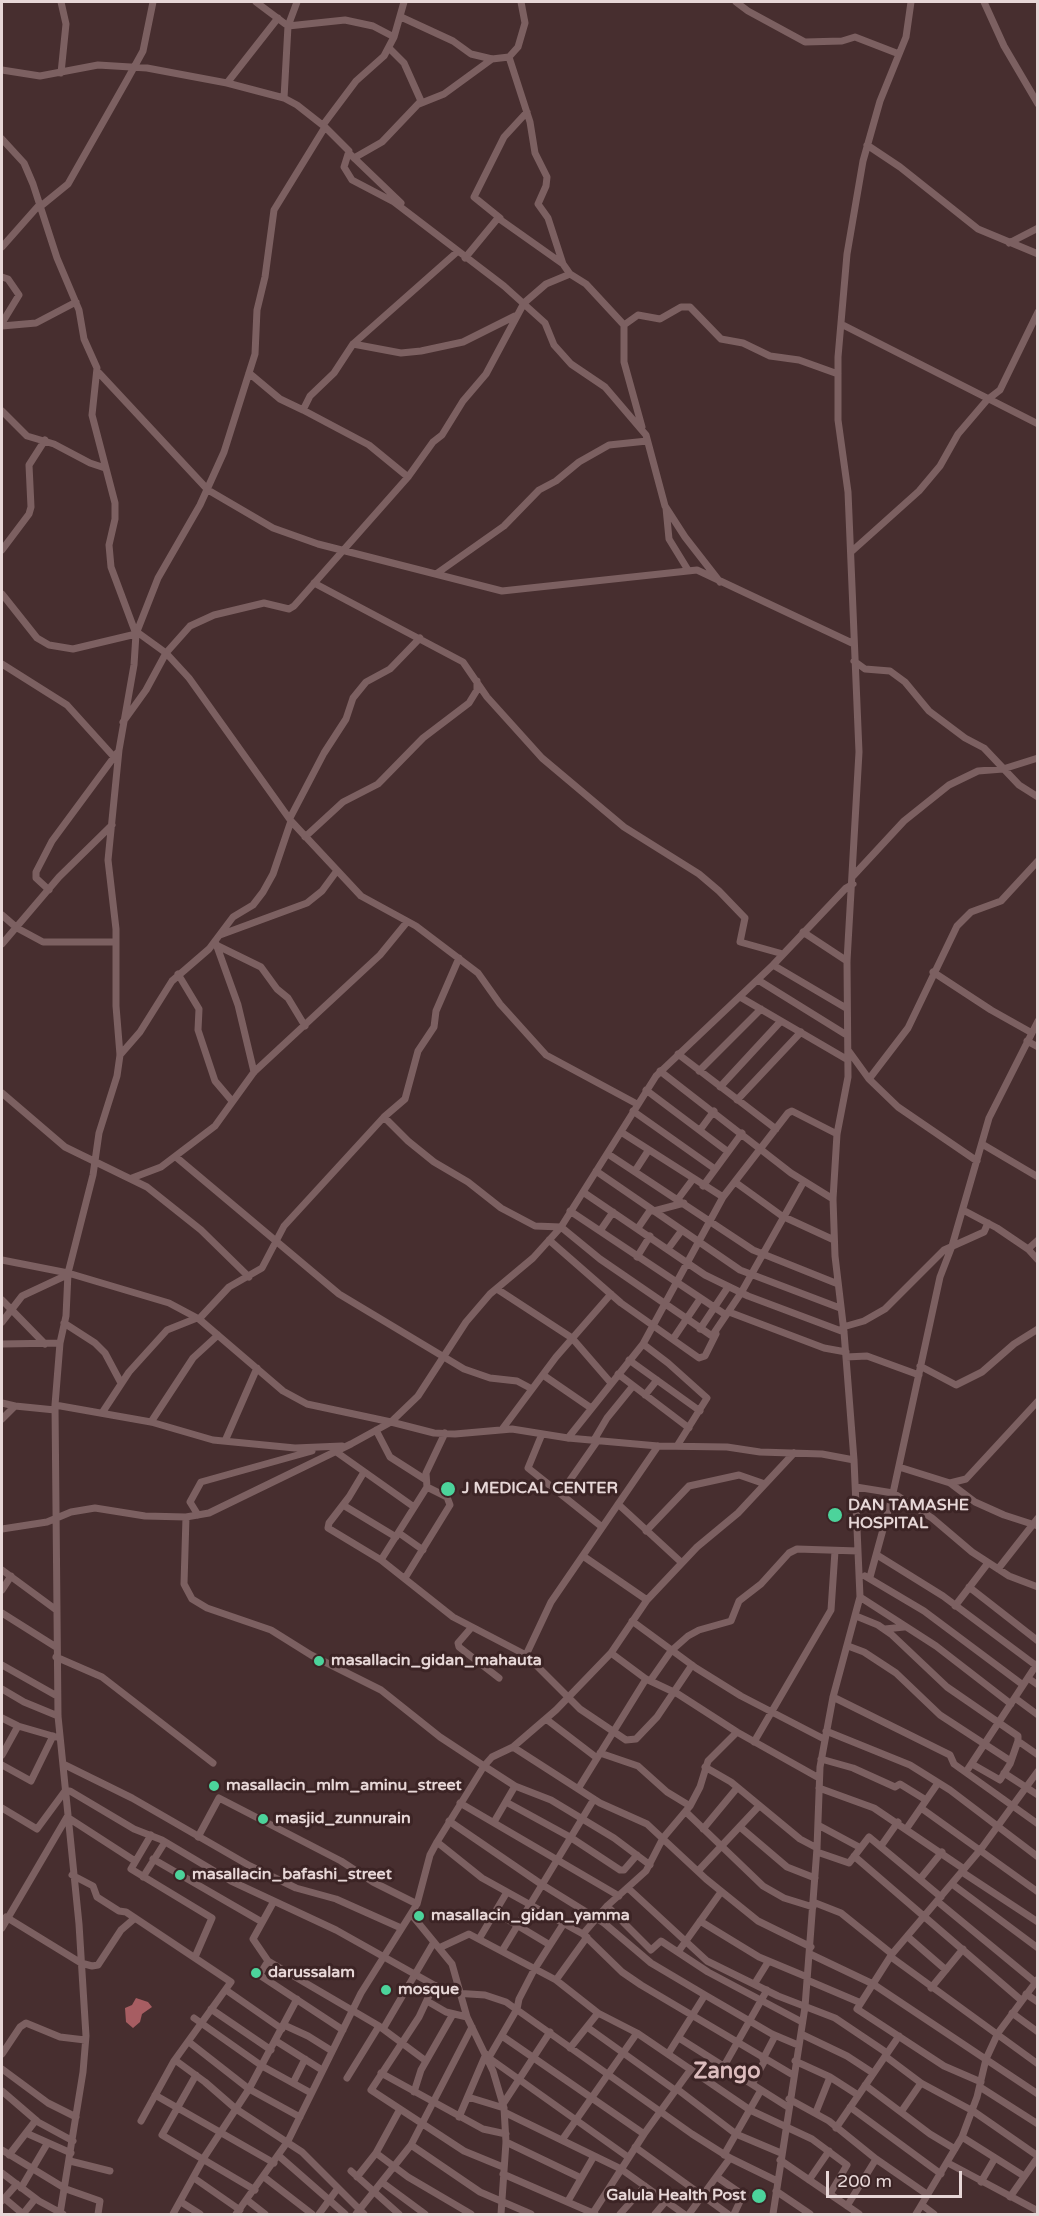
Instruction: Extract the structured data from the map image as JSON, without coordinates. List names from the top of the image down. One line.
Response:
{"districts":["Zango"],"places":["J MEDICAL CENTER","DAN TAMASHE HOSPITAL","masallacin_gidan_mahauta","masallacin_mlm_aminu_street","masjid_zunnurain","masallacin_bafashi_street","masallacin_gidan_yamma","darussalam","mosque","Galula Health Post"],"scale_bar":"200 m"}
